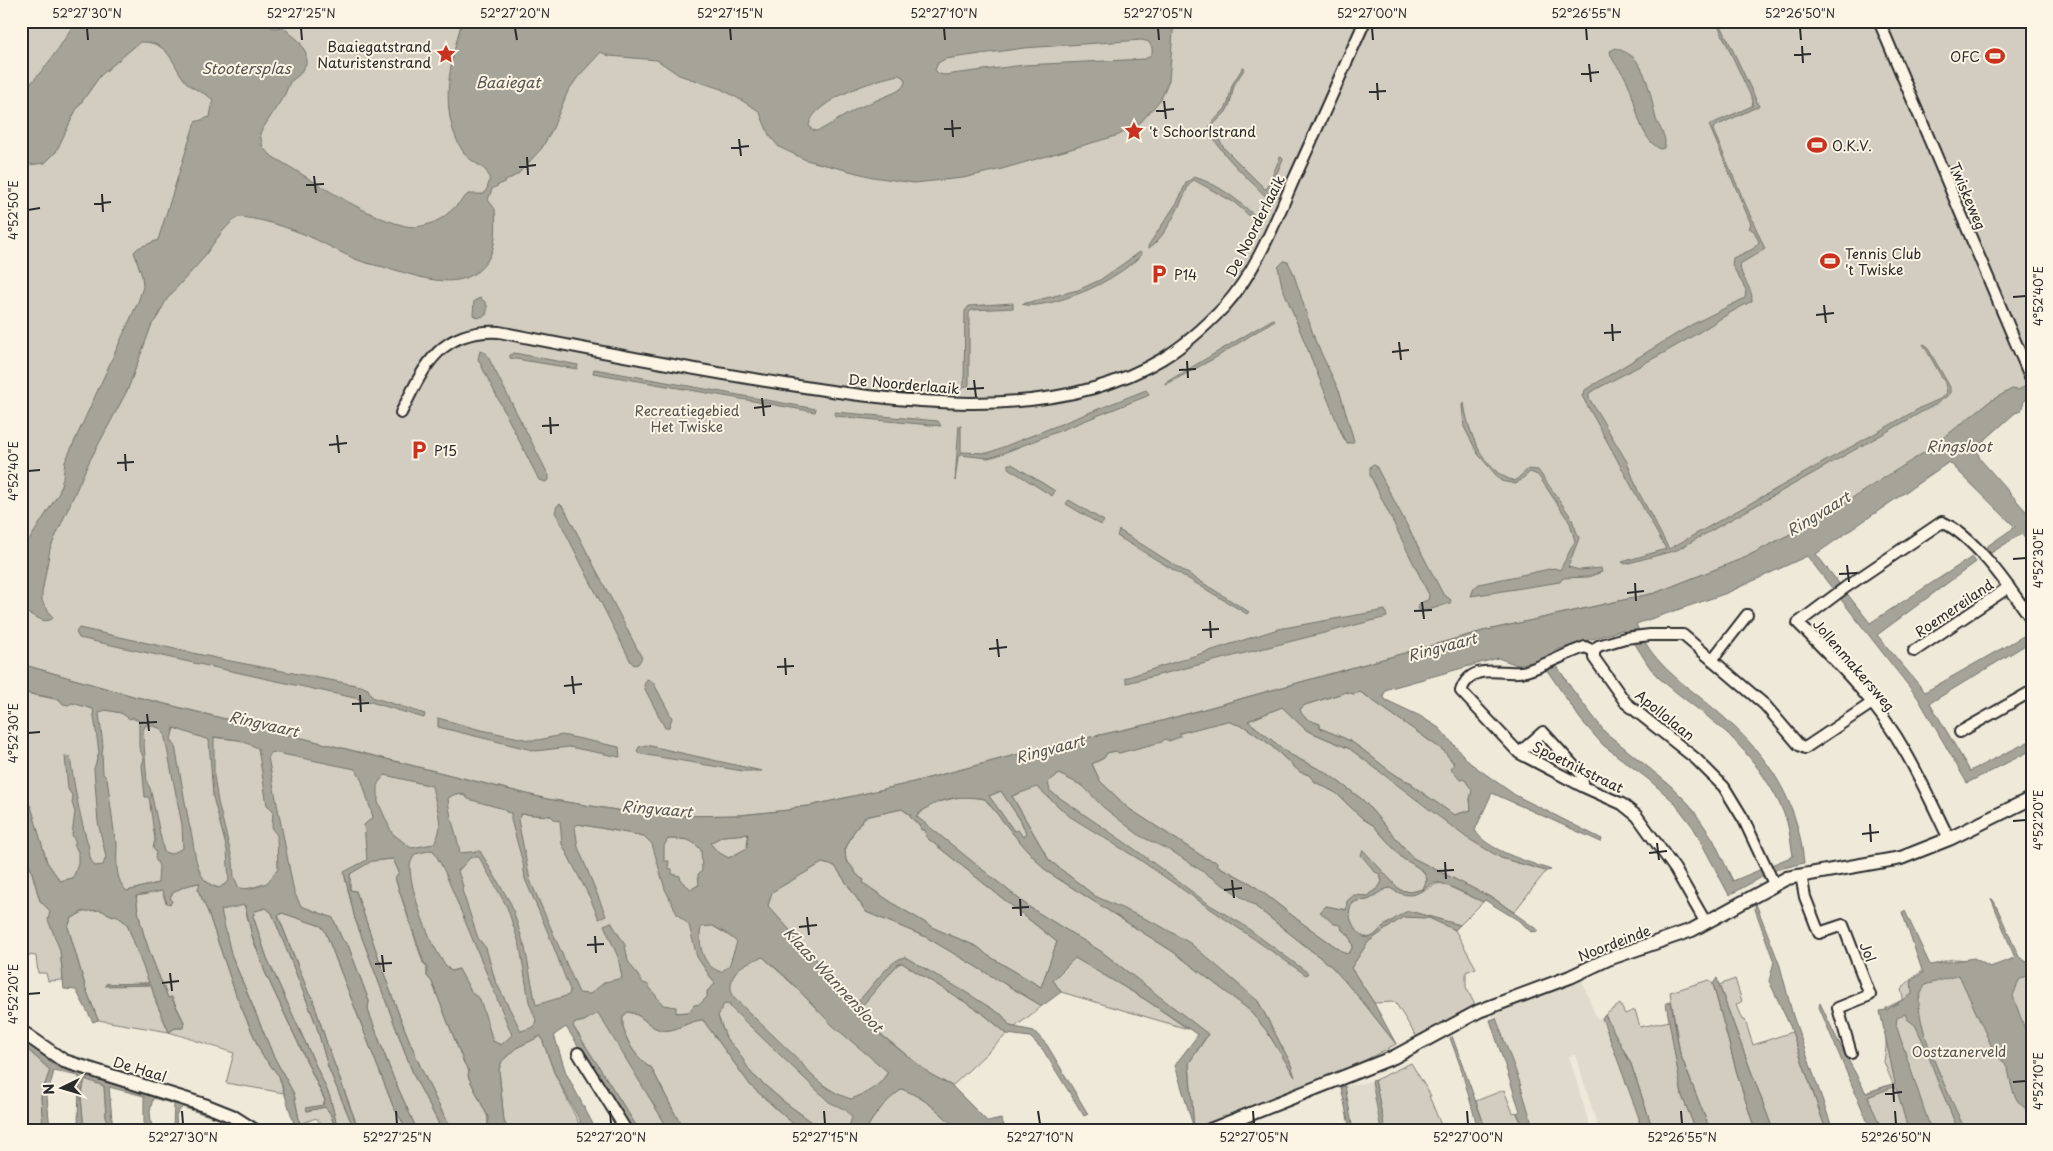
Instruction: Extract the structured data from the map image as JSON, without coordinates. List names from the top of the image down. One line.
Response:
{"streets":{"street":["Twiskeweg","De Noorderlaaik","Roemereiland","Jollenmakersweg","Apollolaan","Spoetnikstraat","Noordeinde","Jol","De Haal"]},"crossings":[["Roemereiland","Jollenmakersweg"],["Jollenmakersweg","Noordeinde"],["Apollolaan","Spoetnikstraat"],["Apollolaan","Noordeinde"],["Spoetnikstraat","Noordeinde"],["Noordeinde","Jol"]],"water":["Stootersplas","Baaiegat","Ringsloot","Ringvaart","Klaas Wannensloot"],"parks":["Recreatiegebied Het Twiske","Oostzanerveld"],"places":{"place":["Baaiegatstrand Naturistenstrand","'t Schoorlstrand"],"sports":["OFC","O.K.V.","Tennis Club 't Twiske"],"parking":["P14","P15"]},"north":"left","coordinates":["52°27'30\"N","52°27'25\"N","52°27'20\"N","52°27'15\"N","52°27'10\"N","52°27'05\"N","52°27'00\"N","52°26'55\"N","52°26'50\"N","4°52'50\"E","4°52'40\"E","4°52'30\"E","4°52'20\"E","4°52'10\"E"]}
